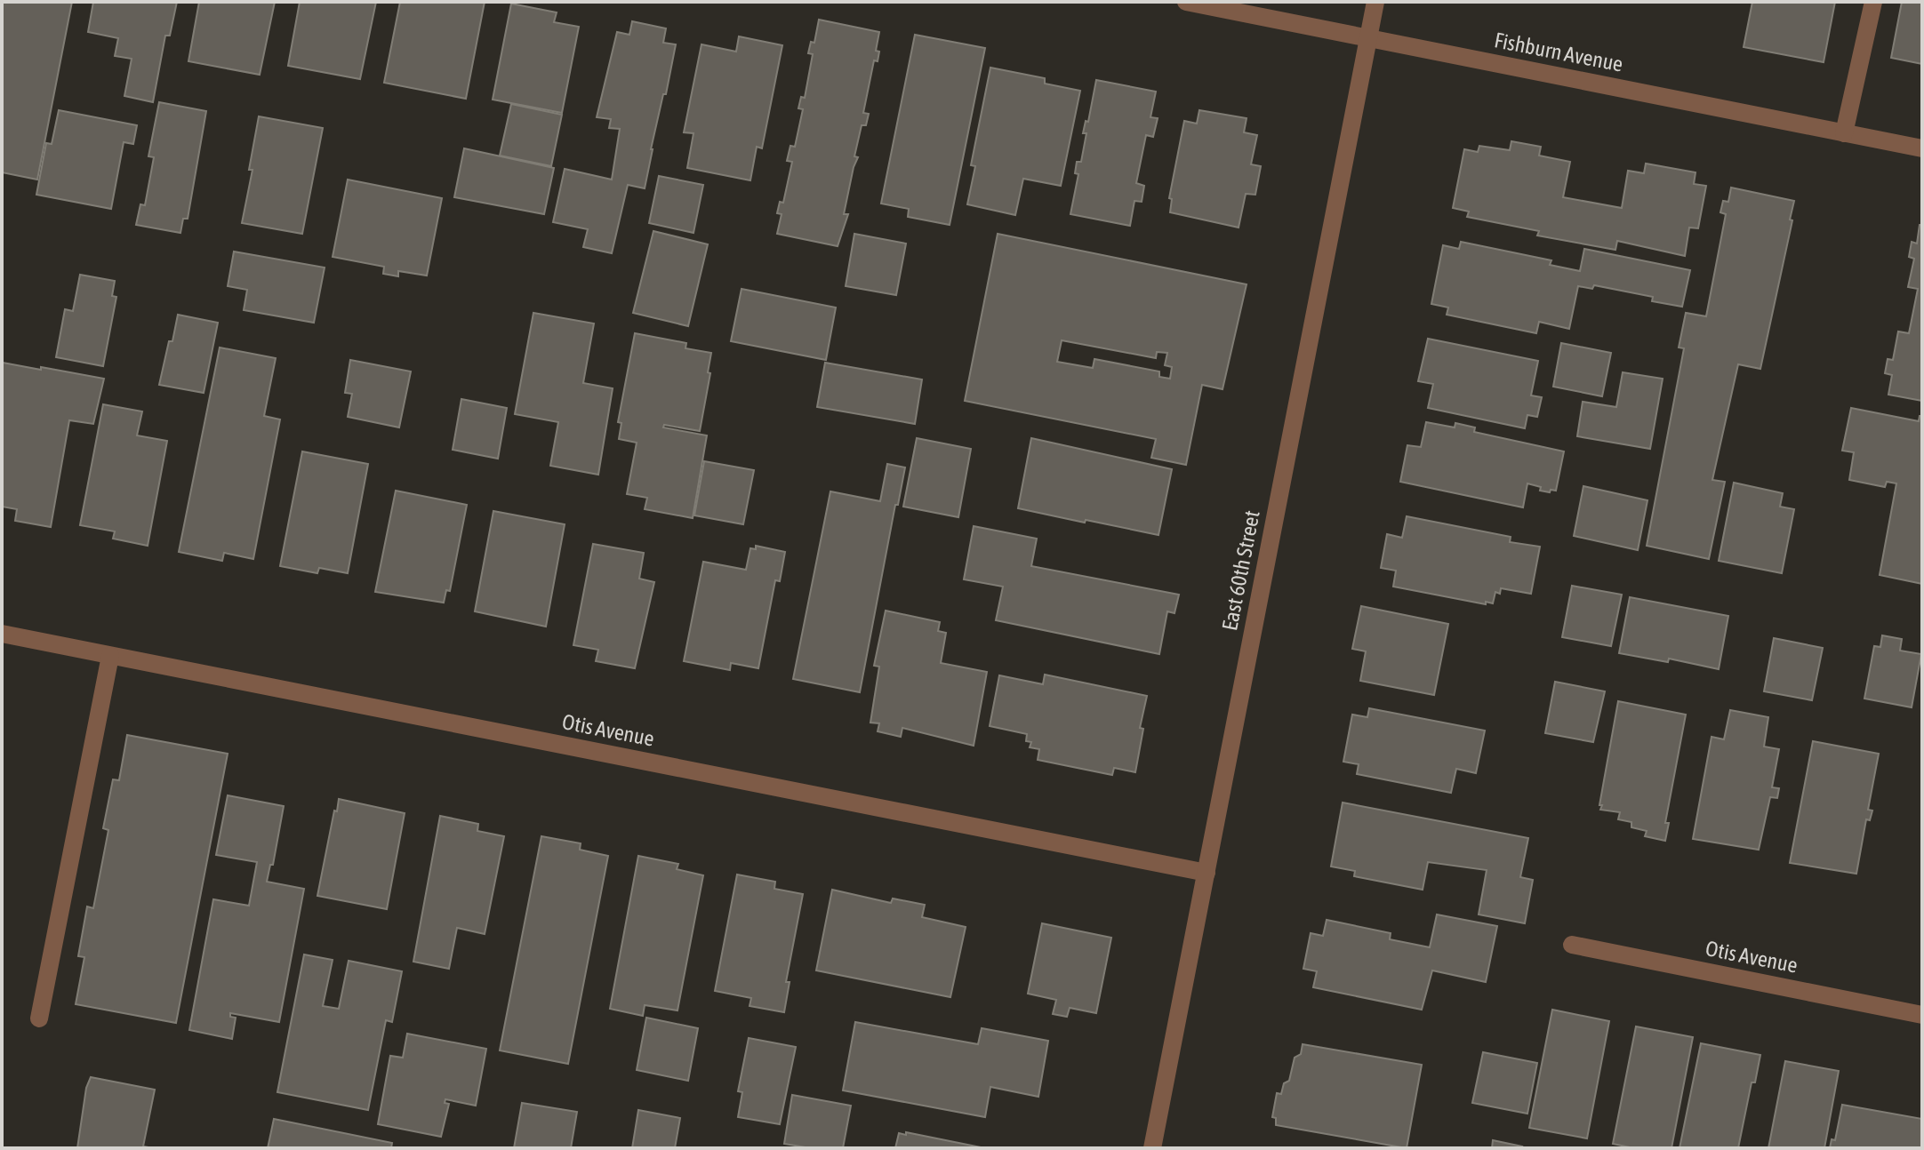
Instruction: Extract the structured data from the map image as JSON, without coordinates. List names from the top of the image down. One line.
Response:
{"streets":{"street":["Fishburn Avenue","East 60th Street","Otis Avenue"]},"crossings":[["Fishburn Avenue","East 60th Street"],["East 60th Street","Otis Avenue"]]}
